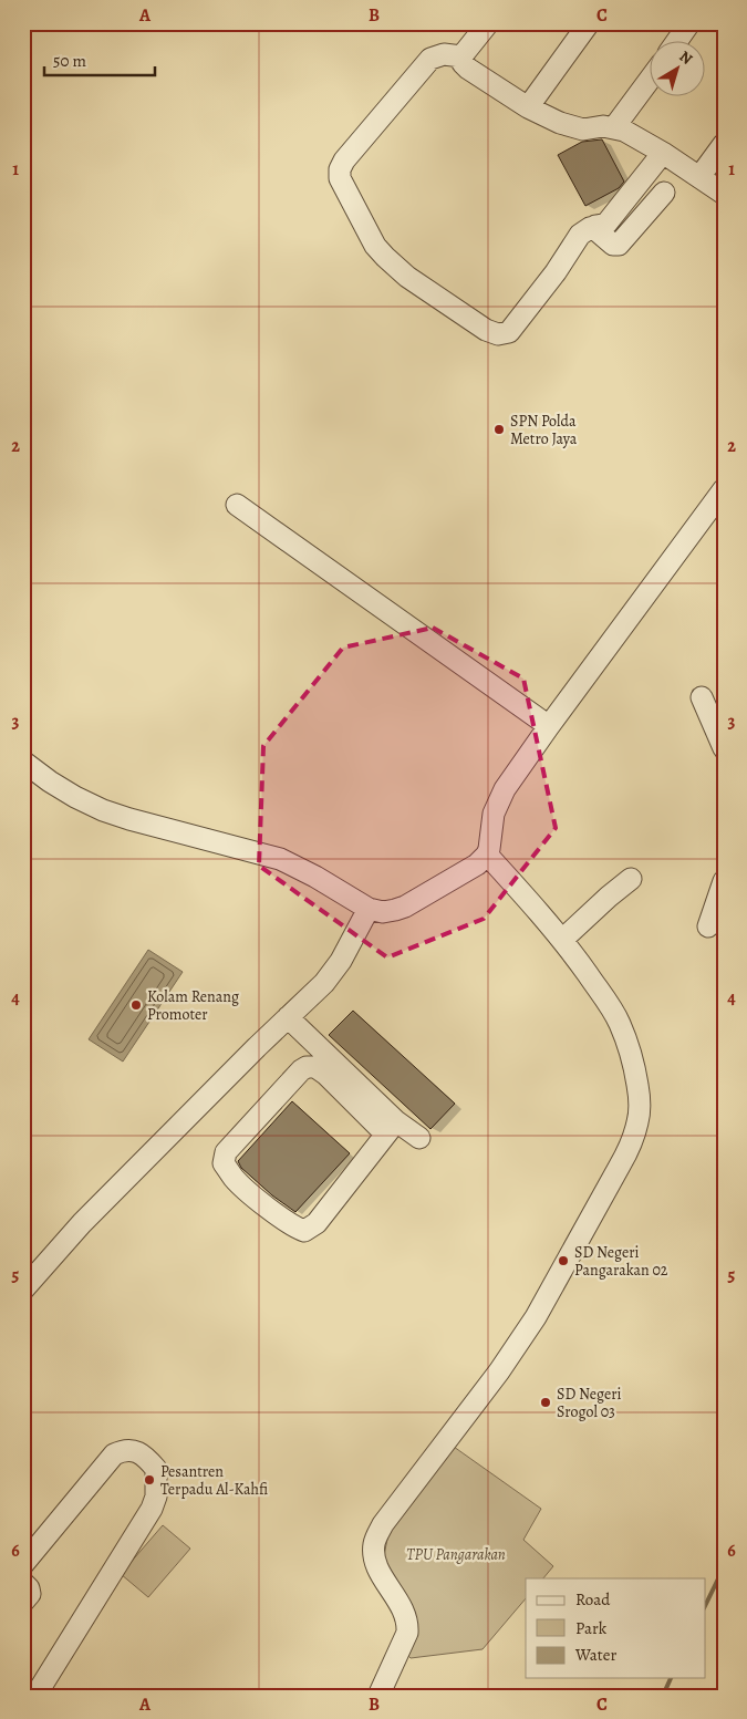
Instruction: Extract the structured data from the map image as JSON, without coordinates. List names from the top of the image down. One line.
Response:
{"parks":["TPU Pangarakan"],"places":["SPN Polda Metro Jaya","Kolam Renang Promoter","SD Negeri Pangarakan 02","SD Negeri Srogol 03","Pesantren Terpadu Al-Kahfi"],"legend":["Road","Park","Water"],"scale_bar":"50 m","north":"top right","grid":{"columns":["A","B","C"],"rows":["1","2","3","4","5","6"]}}
